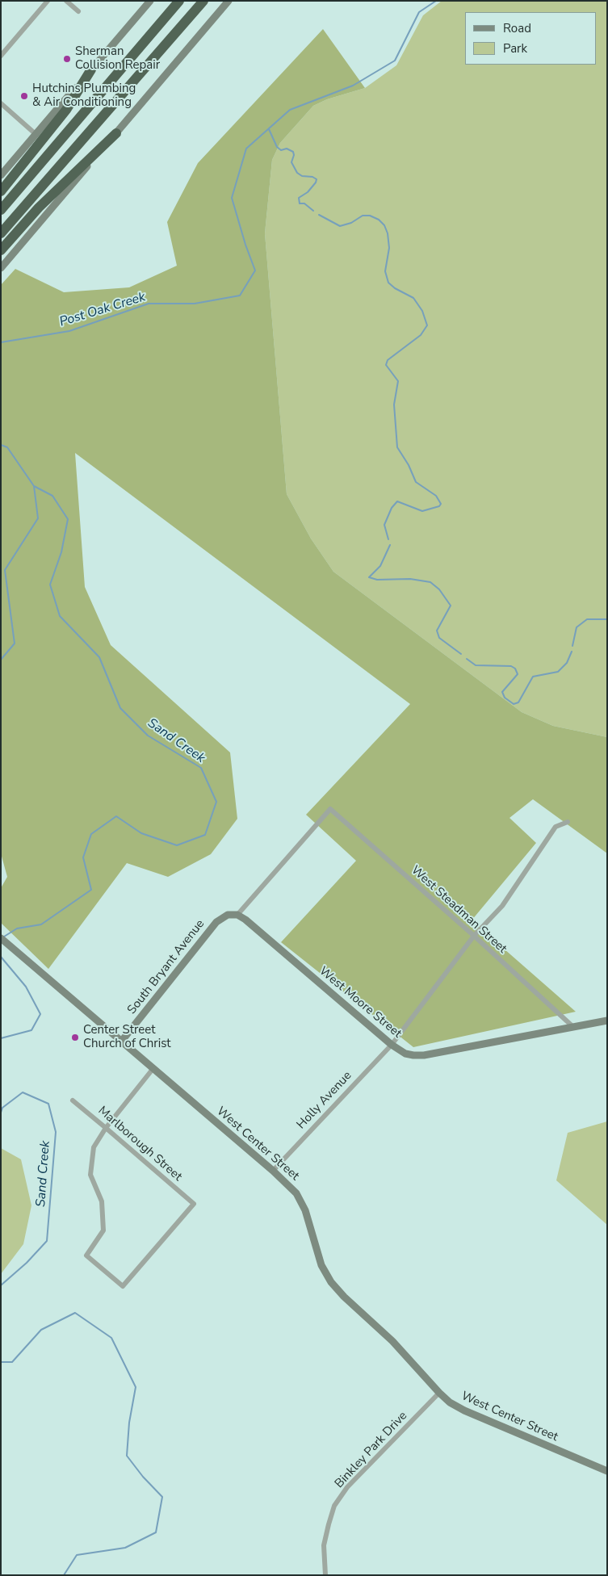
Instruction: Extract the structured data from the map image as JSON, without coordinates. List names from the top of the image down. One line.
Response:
{"streets":{"street":["West Steadman Street","South Bryant Avenue","West Moore Street","Holly Avenue","Marlborough Street","West Center Street","Binkley Park Drive"]},"crossings":[["West Steadman Street","South Bryant Avenue"],["West Steadman Street","West Moore Street"],["West Steadman Street","Holly Avenue"],["South Bryant Avenue","West Moore Street"],["South Bryant Avenue","West Center Street"],["West Moore Street","Holly Avenue"],["Holly Avenue","West Center Street"],["West Center Street","Binkley Park Drive"]],"water":["Post Oak Creek","Sand Creek"],"places":["Sherman Collision Repair","Hutchins Plumbing & Air Conditioning","Center Street Church of Christ"],"legend":["Road","Park"]}
